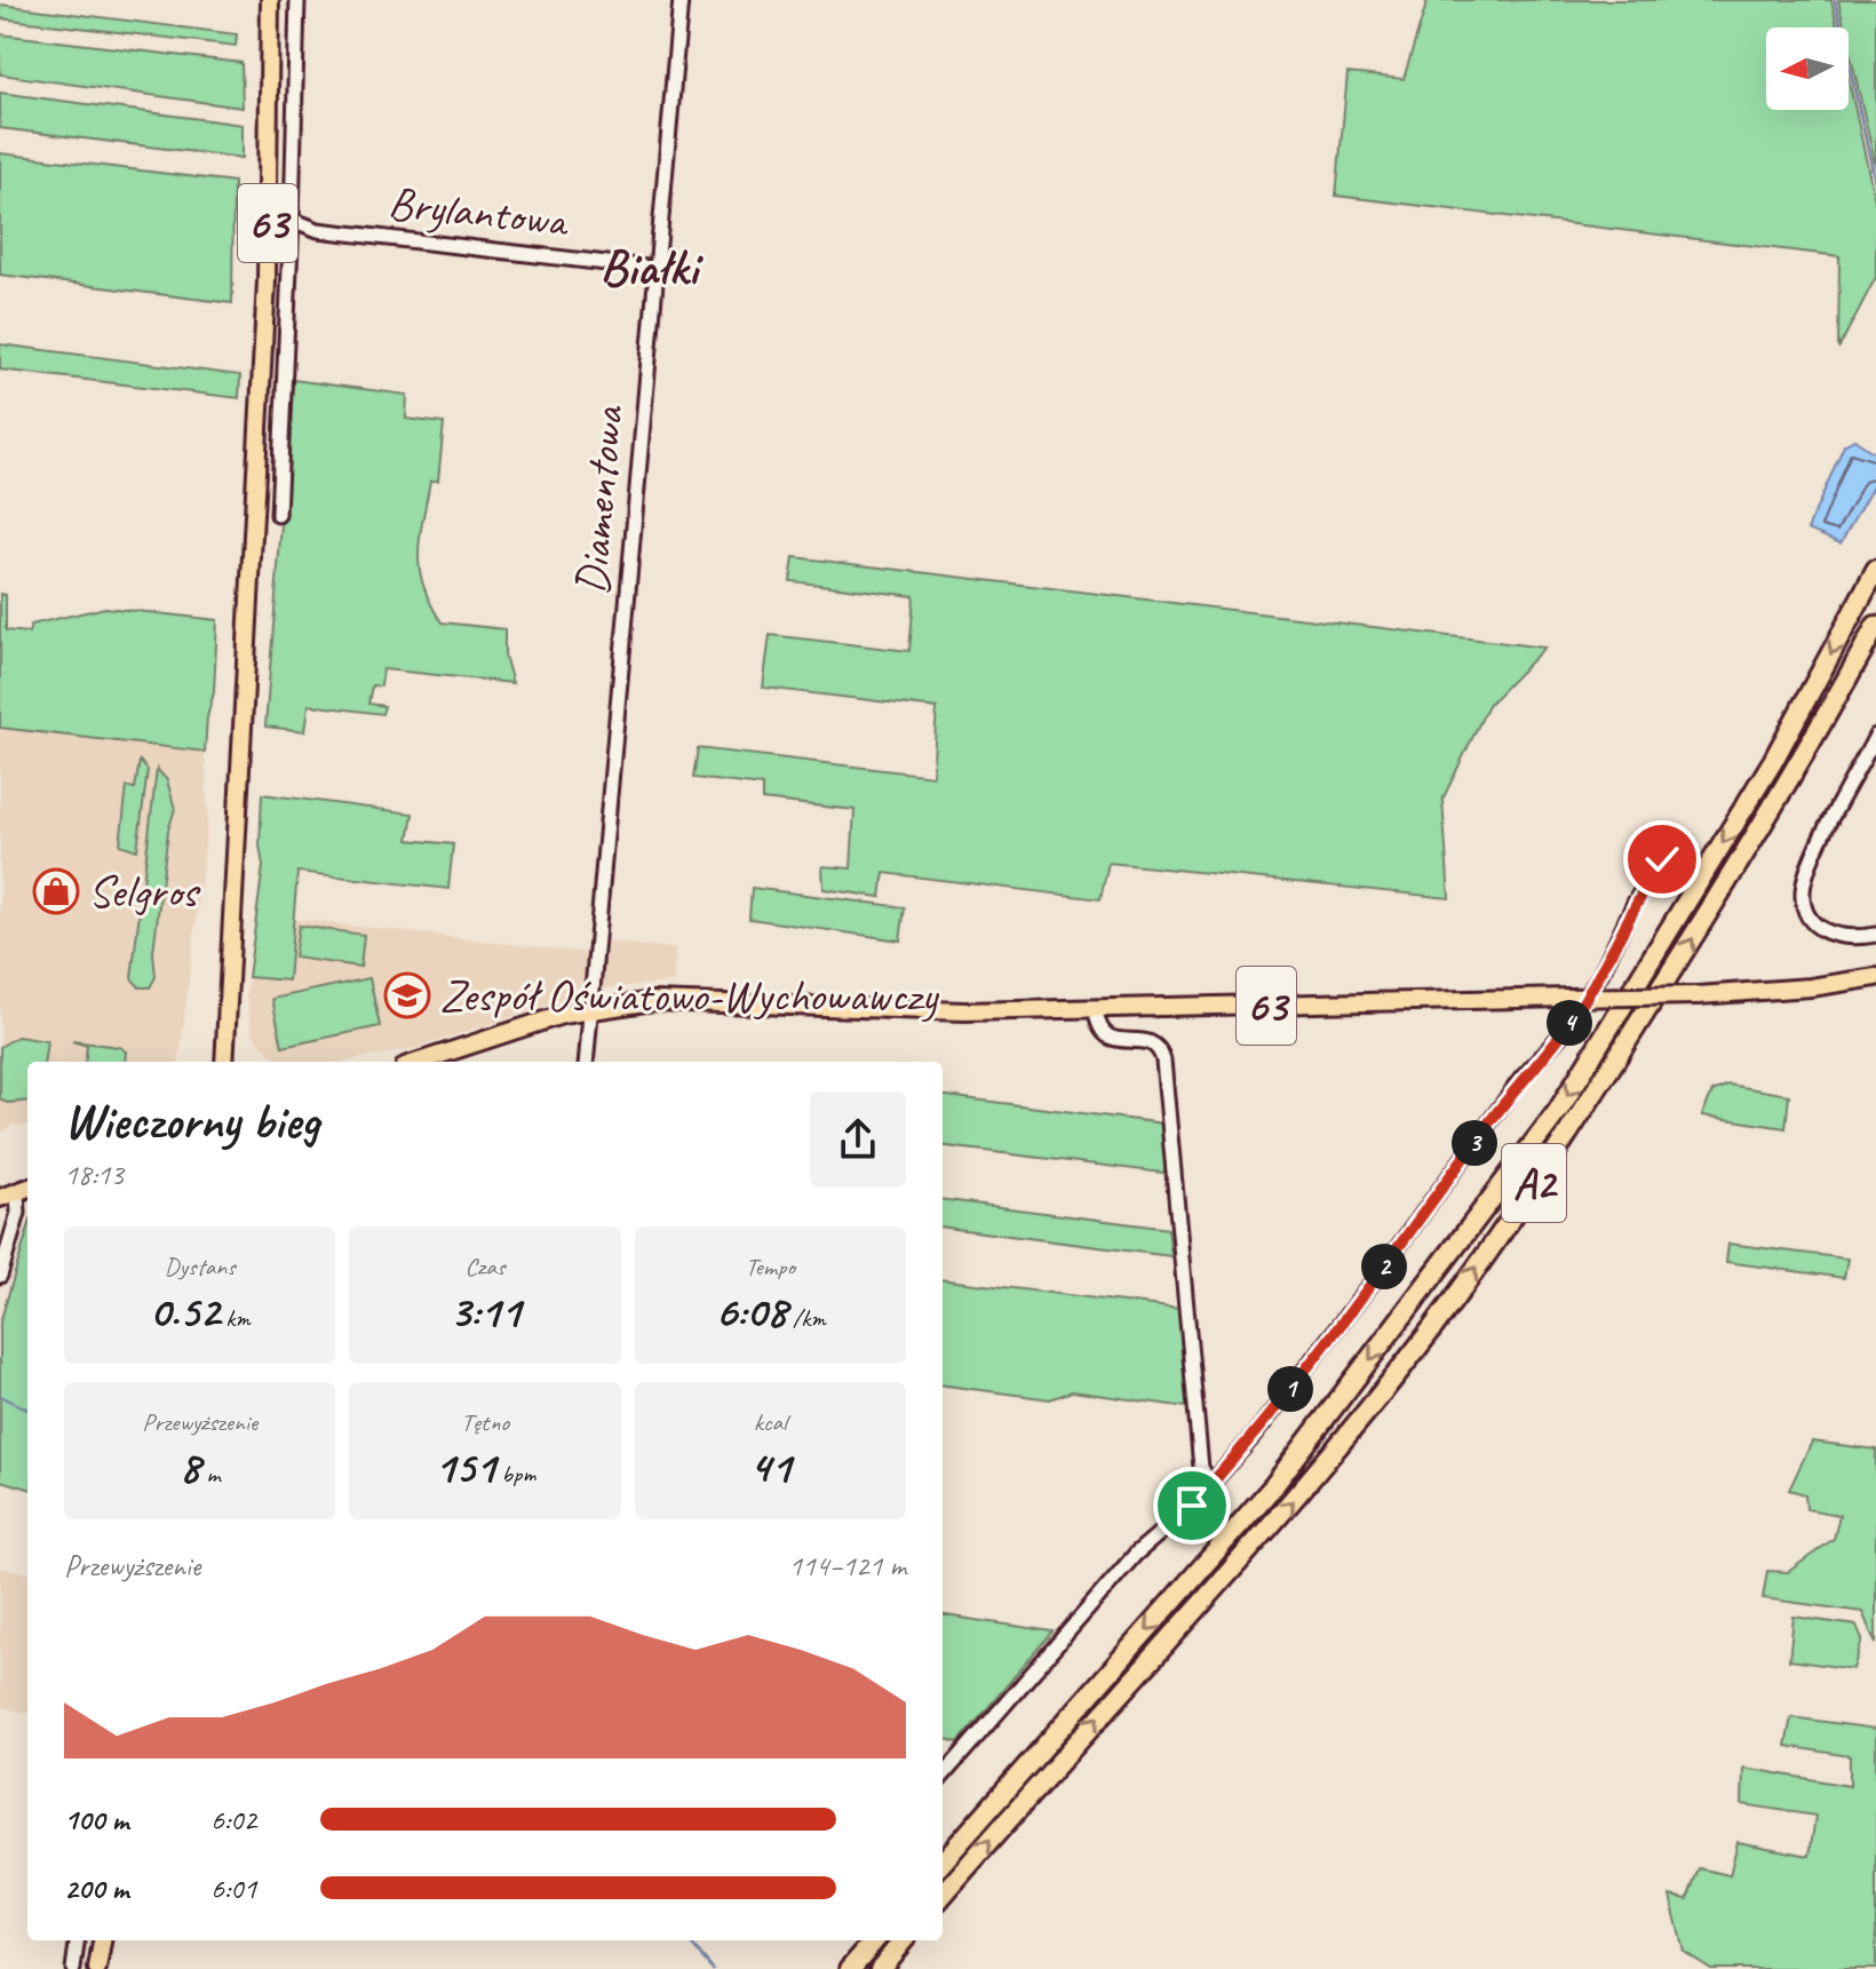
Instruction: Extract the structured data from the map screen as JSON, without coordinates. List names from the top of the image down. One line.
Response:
{"streets":{"highway":["A2"],"main road":["63"],"street":["Brylantowa","Diamentowa"]},"crossings":[["Brylantowa","Diamentowa"],["63","Diamentowa"]],"districts":["Białki"],"places":{"shop":["Selgros"],"school or university":["Zespół Oświatowo-Wychowawczy"]},"north":"left","page":{"pins":["4","3","2","1"],"heading":["Wieczorny bieg","18:13"],"stats":[["Dystans","0.52 km"],["Czas","3:11"],["Tempo","6:08 /km"],["Przewyższenie","8 m"],["Tętno","151 bpm"],["kcal","41"]],"chart":["Przewyższenie","114–121 m"],"list":[{"name":"100 m","note":"6:02"},{"name":"200 m","note":"6:01"}]}}
